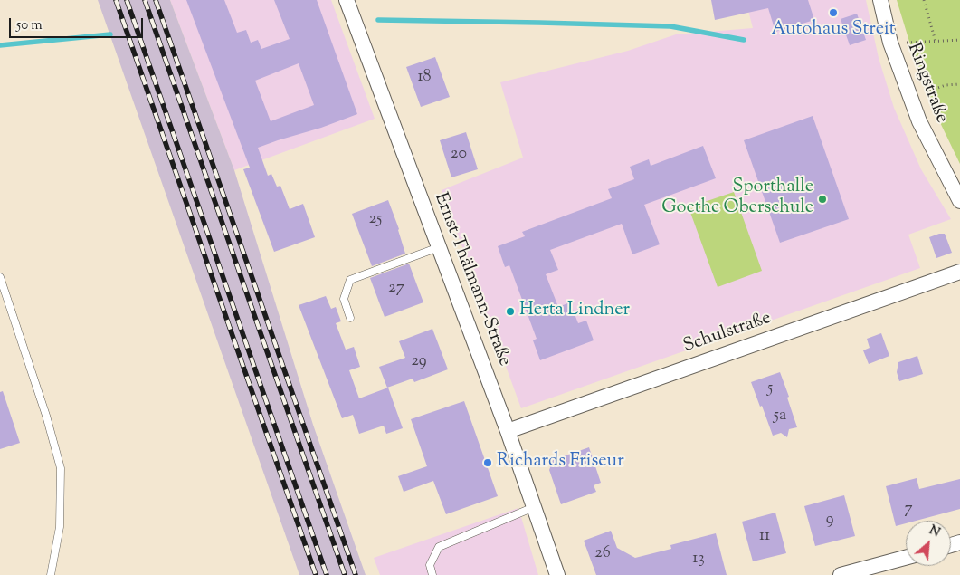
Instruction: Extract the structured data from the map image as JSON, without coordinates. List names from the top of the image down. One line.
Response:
{"streets":{"street":["Ringstraße","Ernst-Thälmann-Straße","Schulstraße"]},"crossings":[["Ernst-Thälmann-Straße","Schulstraße"]],"places":["Autohaus Streit","Sporthalle Goethe Oberschule","Herta Lindner","Richards Friseur"],"house_numbers":["18","20","25","27","29","5","5a","7","9","11","26","13"],"scale_bar":"50 m","north":"top right"}
